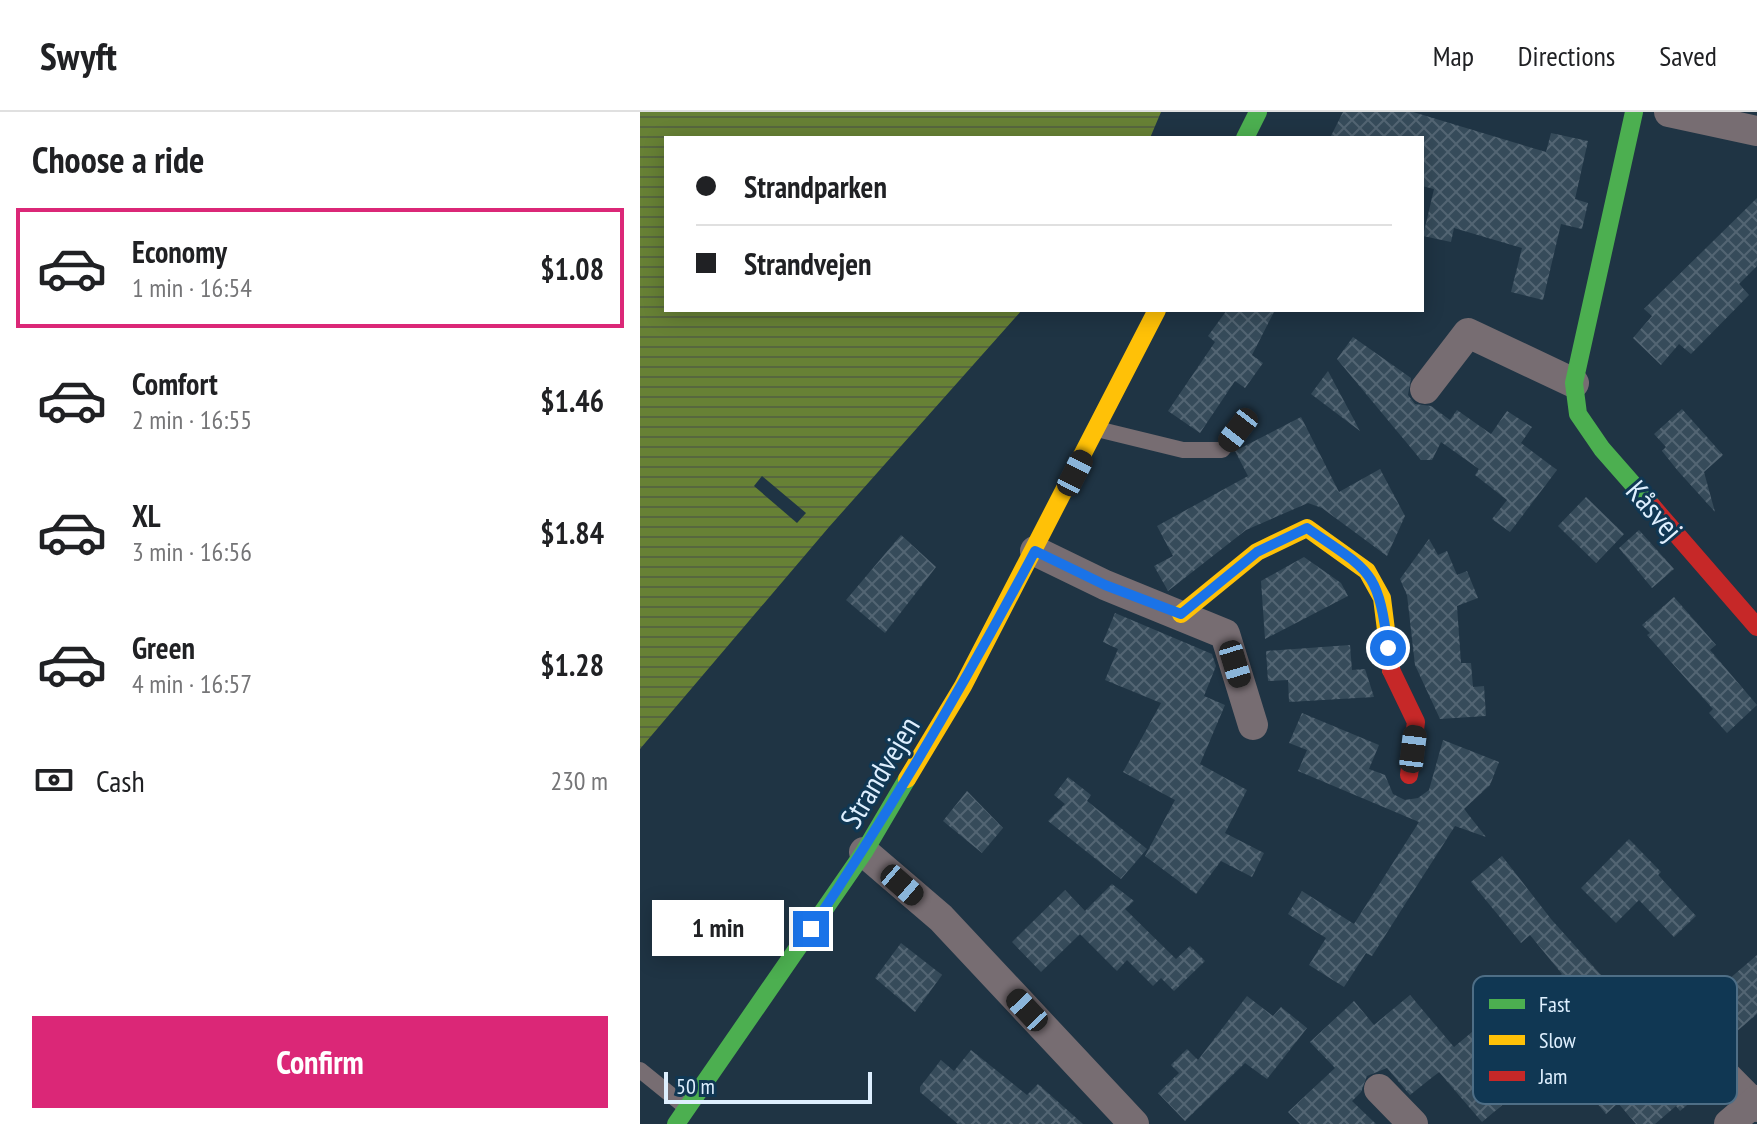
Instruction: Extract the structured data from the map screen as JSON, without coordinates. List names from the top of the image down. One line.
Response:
{"streets":{"street":["Kåsvej","Strandvejen"]},"legend":["Fast","Slow","Jam"],"scale_bar":"50 m","page":{"header":"Swyft","nav":["Map","Directions","Saved"],"heading":"Choose a ride","banner":["Strandparken","Strandvejen"],"list":[{"name":"Economy","note":"1 min · 16:54","value":"$1.08"},{"name":"Comfort","note":"2 min · 16:55","value":"$1.46"},{"name":"XL","note":"3 min · 16:56","value":"$1.84"},{"name":"Green","note":"4 min · 16:57","value":"$1.28"}],"pay":["Cash","230 m"],"bubble":"1 min","buttons":"Confirm","scale":"50 m"}}
